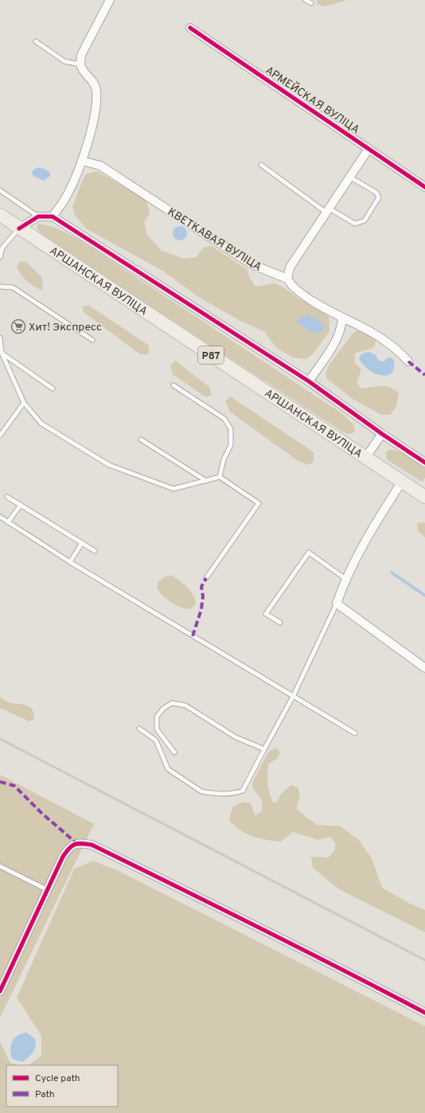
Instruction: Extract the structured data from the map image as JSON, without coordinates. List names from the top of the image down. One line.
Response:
{"streets":{"main road":["АРШАНСКАЯ ВУЛІЦА","Р87"],"street":["АРМЕЙСКАЯ ВУЛІЦА","КВЕТКАВАЯ ВУЛІЦА"]},"crossings":[["АРШАНСКАЯ ВУЛІЦА","Р87"]],"places":{"supermarket":["Хит! Экспресс"]},"legend":["Cycle path","Path"]}
